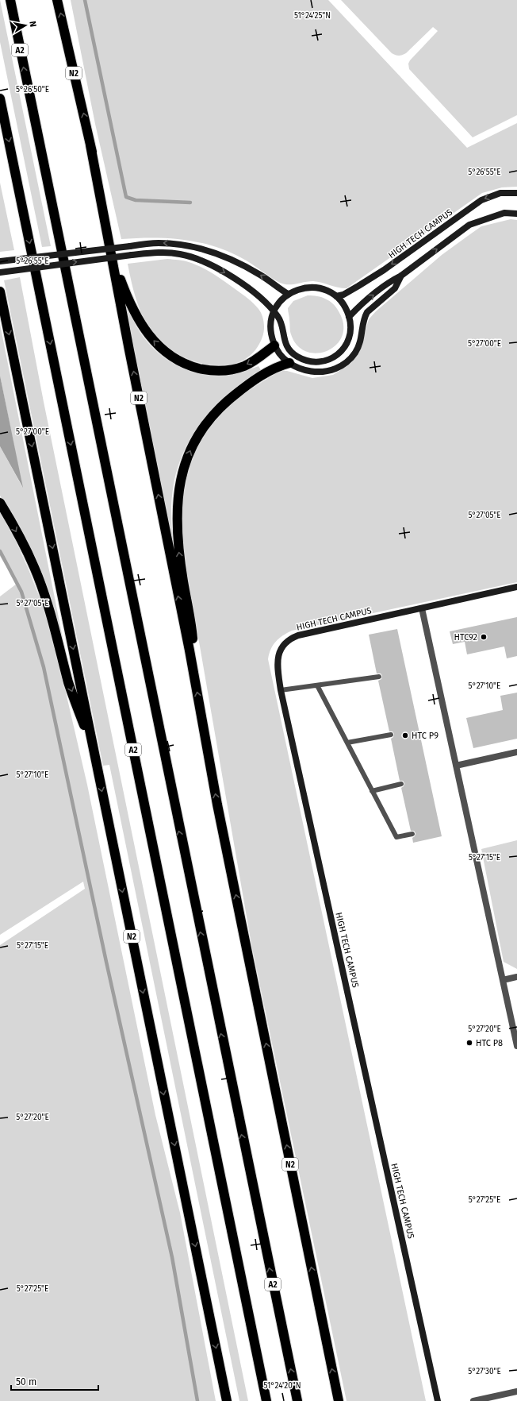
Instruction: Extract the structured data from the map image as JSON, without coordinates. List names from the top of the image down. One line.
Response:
{"streets":{"highway":["A2","N2"],"street":["HIGH TECH CAMPUS"]},"places":["HTC92","HTC P9","HTC P8"],"scale_bar":"50 m","north":"right","coordinates":["51°24'25\"N","5°26'50\"E","5°26'55\"E","5°27'00\"E","5°27'05\"E","5°27'10\"E","5°27'15\"E","5°27'20\"E","5°27'25\"E","5°27'30\"E","51°24'20\"N"]}
